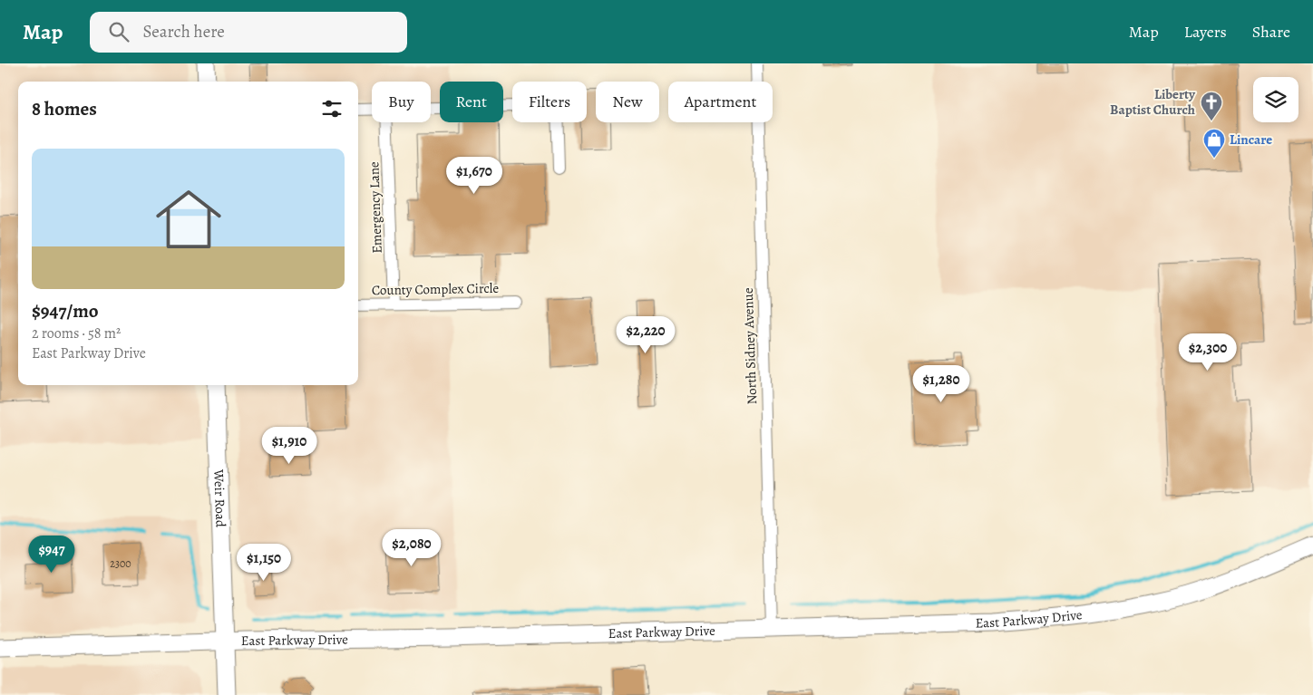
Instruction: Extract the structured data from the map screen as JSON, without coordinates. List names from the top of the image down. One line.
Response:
{"streets":{"main road":["Weir Road","East Parkway Drive"],"street":["Emergency Lane","County Complex Circle","North Sidney Avenue"]},"crossings":[["Emergency Lane","County Complex Circle"],["North Sidney Avenue","East Parkway Drive"],["Weir Road","East Parkway Drive"]],"places":{"church":["Liberty Baptist Church"],"shop":["Lincare"]},"house_numbers":["2300"],"page":{"header":"Map","search":"Search here","nav":["Map","Layers","Share"],"chip":["Buy","Rent","Filters","New","Apartment"],"heading":"8 homes","list":[{"name":"$947/mo","note":"2 rooms · 58 m² · East Parkway Drive"}],"price":["$1,670","$2,220","$2,300","$1,280","$1,910","$2,080","$947","$1,150"]}}
